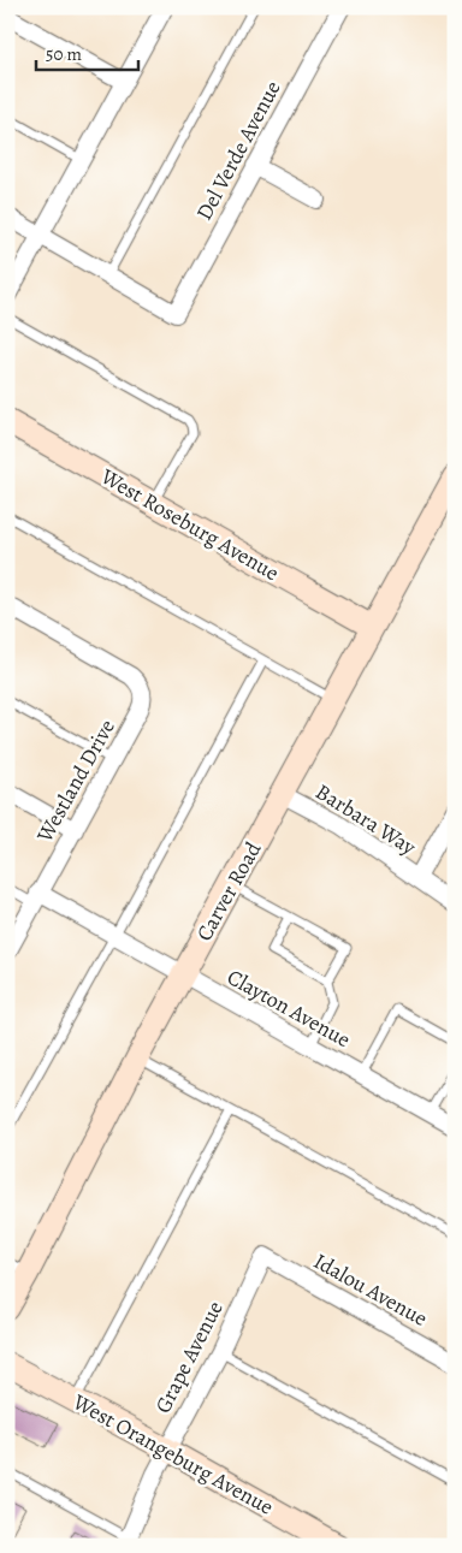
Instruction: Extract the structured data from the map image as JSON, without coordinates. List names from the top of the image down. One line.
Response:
{"streets":{"street":["Del Verde Avenue","West Roseburg Avenue","Westland Drive","Barbara Way","Carver Road","Clayton Avenue","Idalou Avenue","Grape Avenue","West Orangeburg Avenue"]},"crossings":[["West Roseburg Avenue","Carver Road"],["Westland Drive","Clayton Avenue"],["Barbara Way","Carver Road"],["Carver Road","Clayton Avenue"],["Idalou Avenue","Grape Avenue"],["Grape Avenue","West Orangeburg Avenue"]],"scale_bar":"50 m"}
